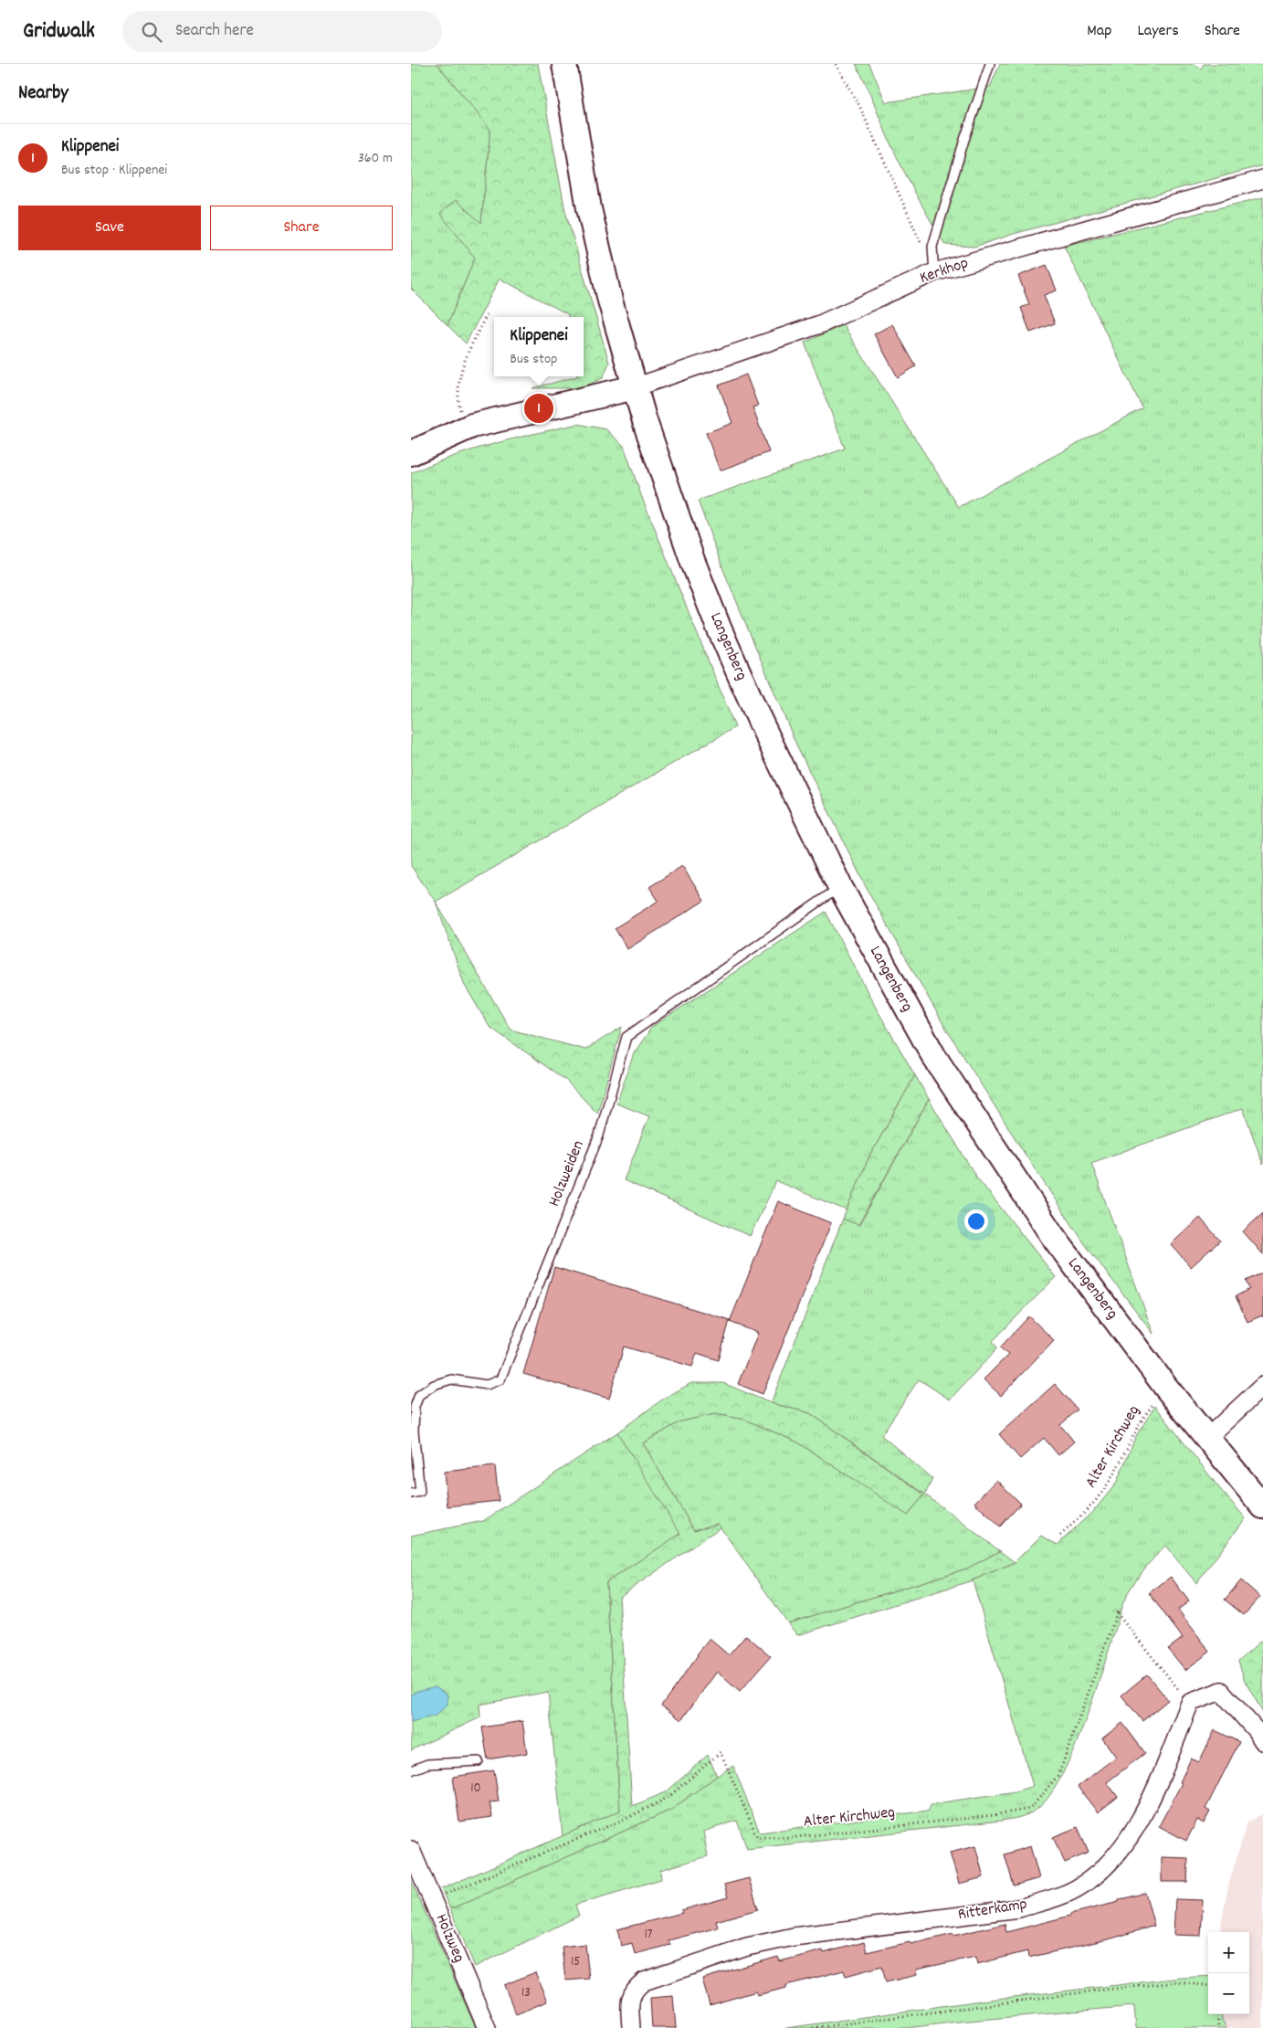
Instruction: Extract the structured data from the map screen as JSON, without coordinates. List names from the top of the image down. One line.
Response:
{"streets":{"main road":["Langenberg"],"street":["Kerkhop","Ritterkamp","Holzweg"],"lane":["Holzweiden"],"path":["Alter Kirchweg"]},"crossings":[["Kerkhop","Langenberg"],["Langenberg","Holzweiden"],["Langenberg","Alter Kirchweg"],["Alter Kirchweg","Ritterkamp"],["Alter Kirchweg","Holzweg"]],"house_numbers":["10","17","15","13"],"page":{"header":"Gridwalk","search":"Search here","nav":["Map","Layers","Share"],"heading":"Nearby","list":[{"mark":"1","name":"Klippenei","note":"Bus stop · Klippenei","value":"360 m"}],"buttons":["Save","Share"],"popup":["Klippenei","Bus stop"],"pins":"1","map_buttons":["+","−"]}}
